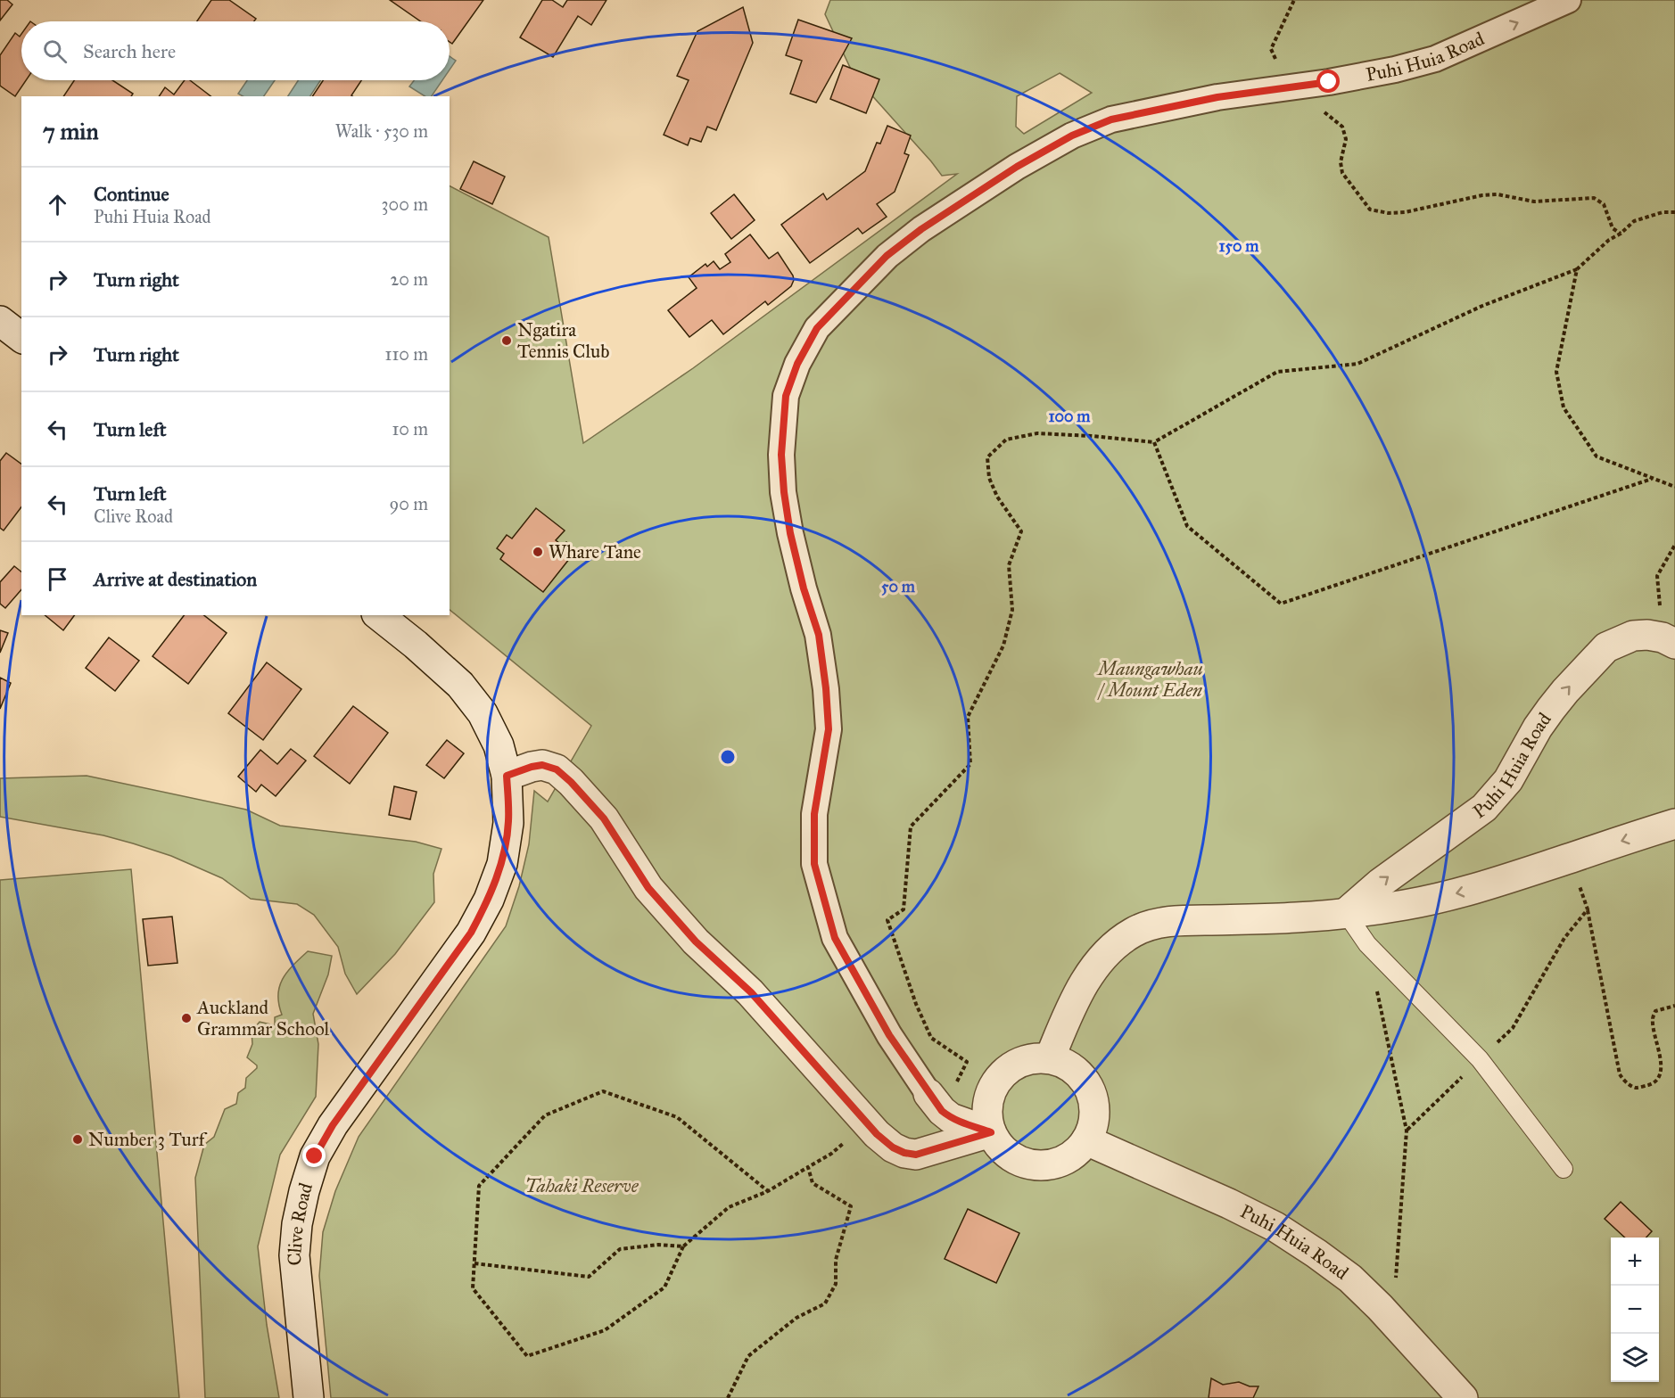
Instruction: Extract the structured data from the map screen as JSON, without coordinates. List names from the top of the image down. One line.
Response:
{"streets":{"street":["Puhi Huia Road","Clive Road"]},"parks":["Maungawhau / Mount Eden","Tahaki Reserve"],"places":["Ngatira Tennis Club","Whare Tane","Auckland Grammar School","Number 3 Turf"],"page":{"search":"Search here","heading":["7 min","Walk · 530 m"],"list":[["Continue","Puhi Huia Road","300 m"],["Turn right","20 m"],["Turn right","110 m"],["Turn left","10 m"],["Turn left","Clive Road","90 m"],"Arrive at destination"],"map_buttons":["+","−"]},"rings":["150 m","100 m","50 m"]}
